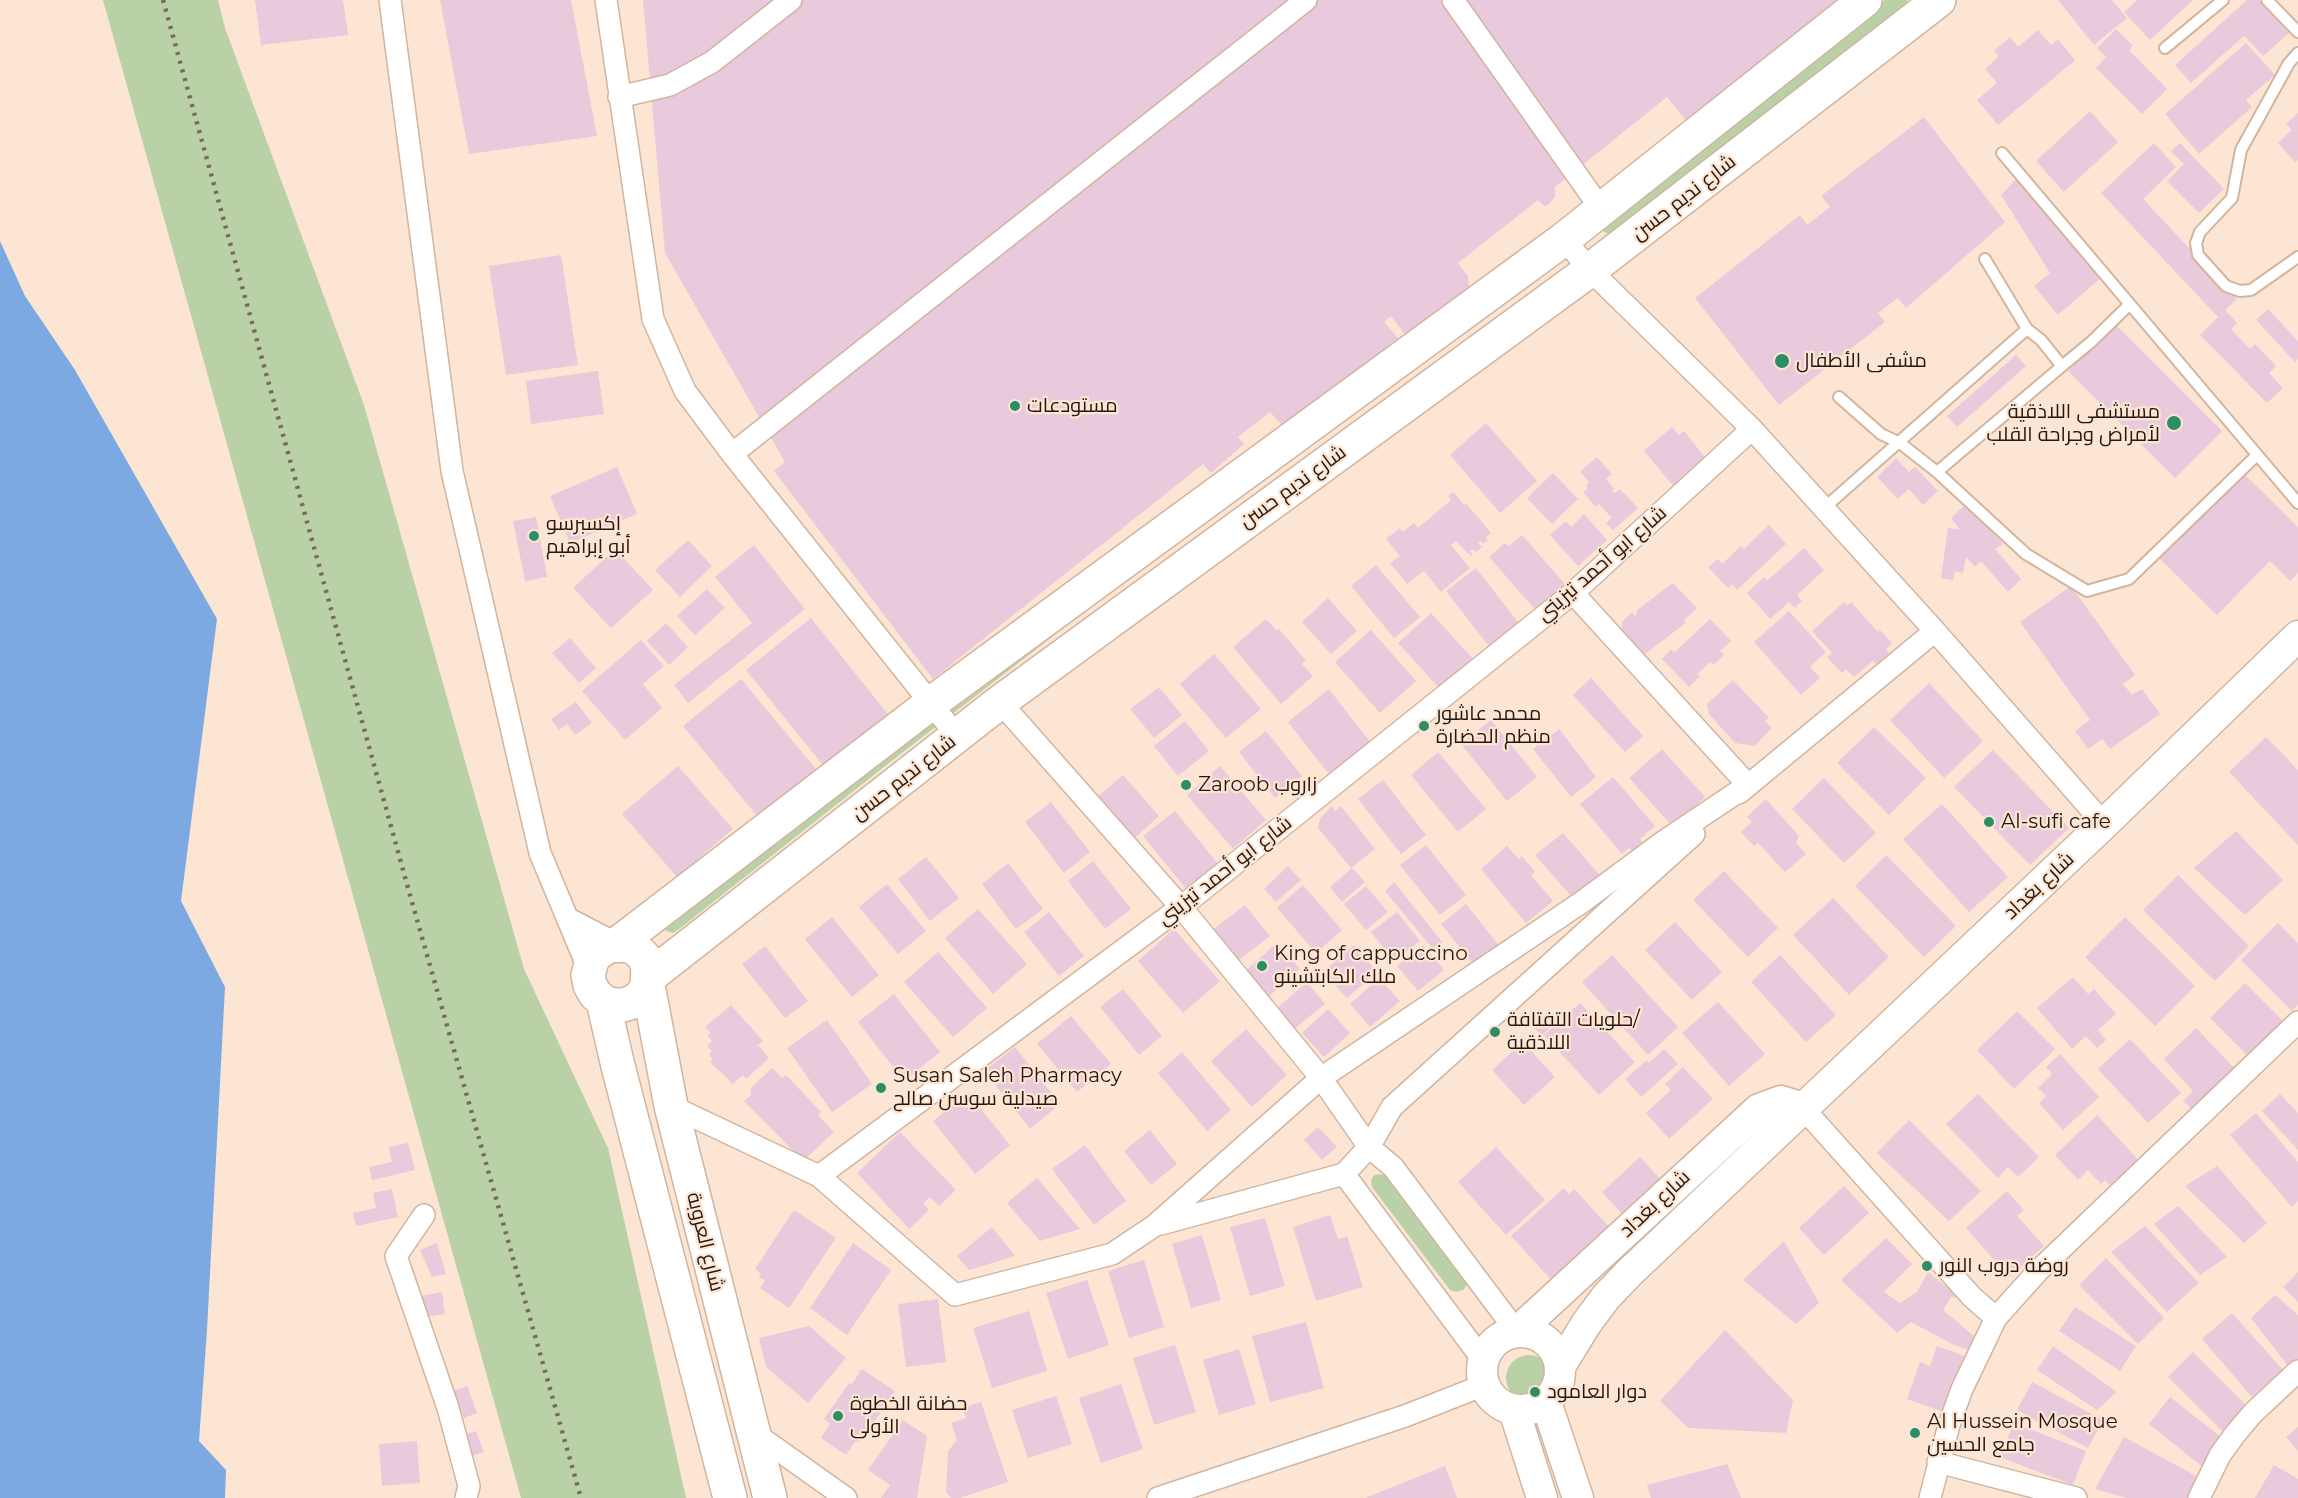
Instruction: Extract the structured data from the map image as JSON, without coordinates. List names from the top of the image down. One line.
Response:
{"streets":{"main road":["شارع نديم حسن","شارع بغداد","شارع العروبة"],"street":["شارع ابو أحمد تيزيني"]},"crossings":[["شارع نديم حسن","شارع العروبة"]],"places":["مشفى الأطفال","مستودعات","مستشفى اللاذقية لأمراض وجراحة القلب","إكسبرسو أبو إبراهيم","محمد عاشور منظم الحضارة","Zaroob زاروب","Al-sufi cafe","King of cappuccino ملك الكابتشينو","حلويات التفتافة/ اللاذقية","Susan Saleh Pharmacy صيدلية سوسن صالح","روضة دروب النور","دوار العامود","حضانة الخطوة الأولى","Al Hussein Mosque جامع الحسين"]}
